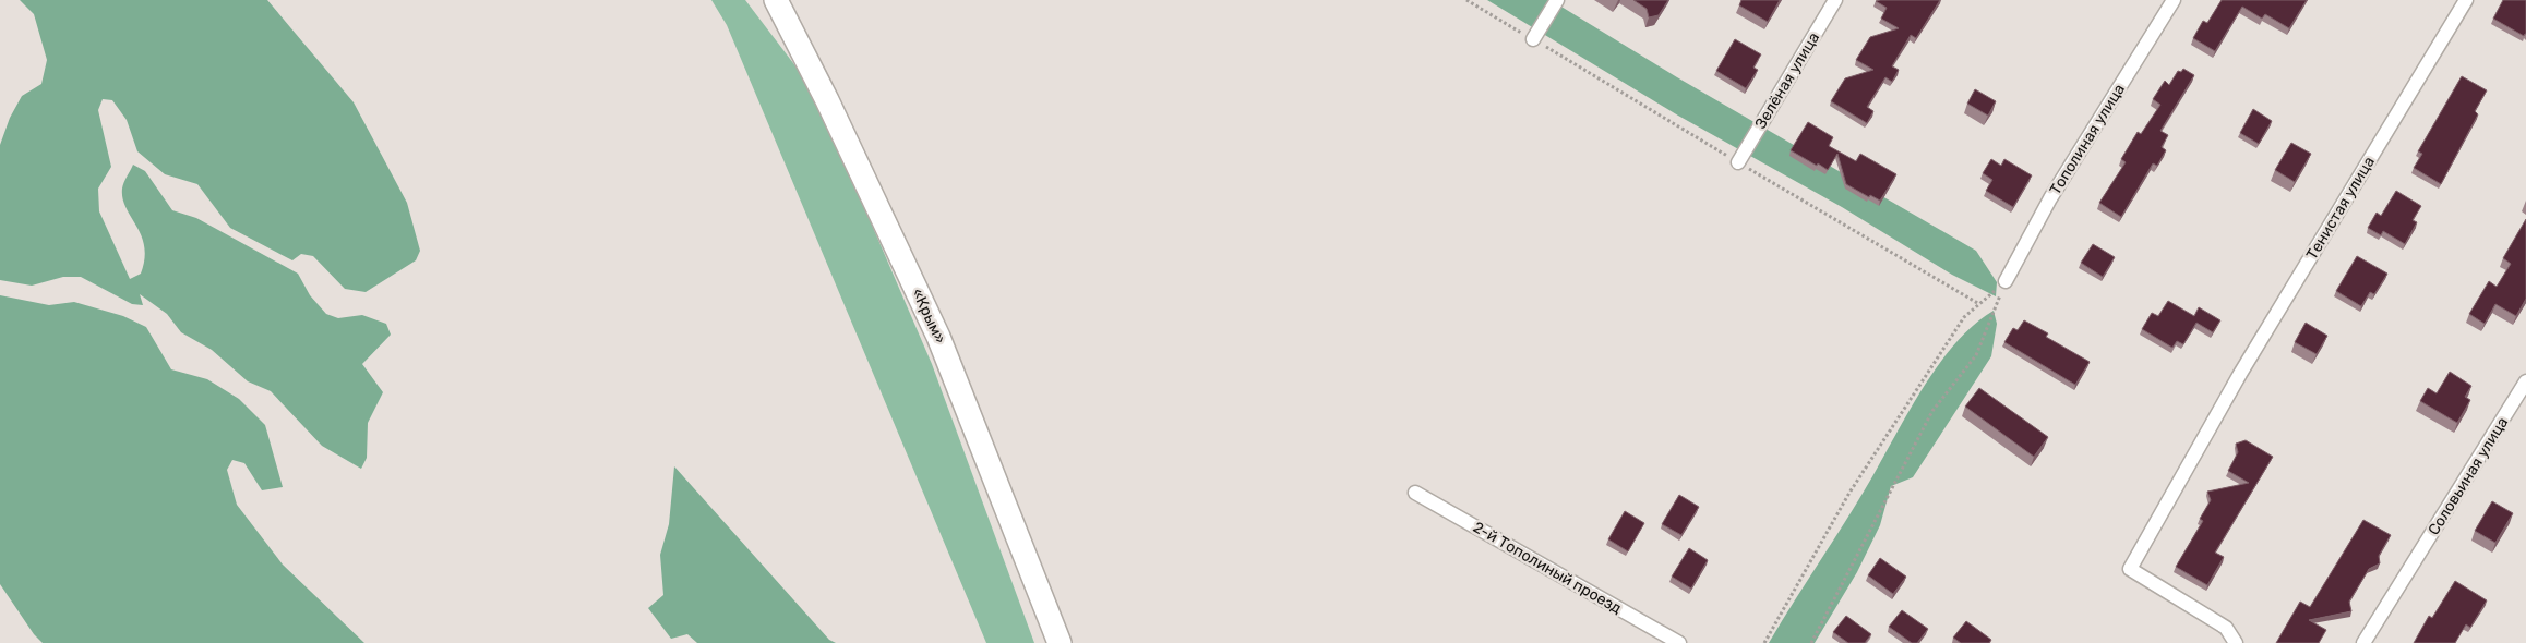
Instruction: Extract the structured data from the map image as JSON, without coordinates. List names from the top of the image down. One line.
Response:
{"streets":{"highway":["«Крым»"],"street":["Зелёная улица","Тополиная улица","Тенистая улица","Соловьиная улица","2-й Тополиный проезд"]}}
